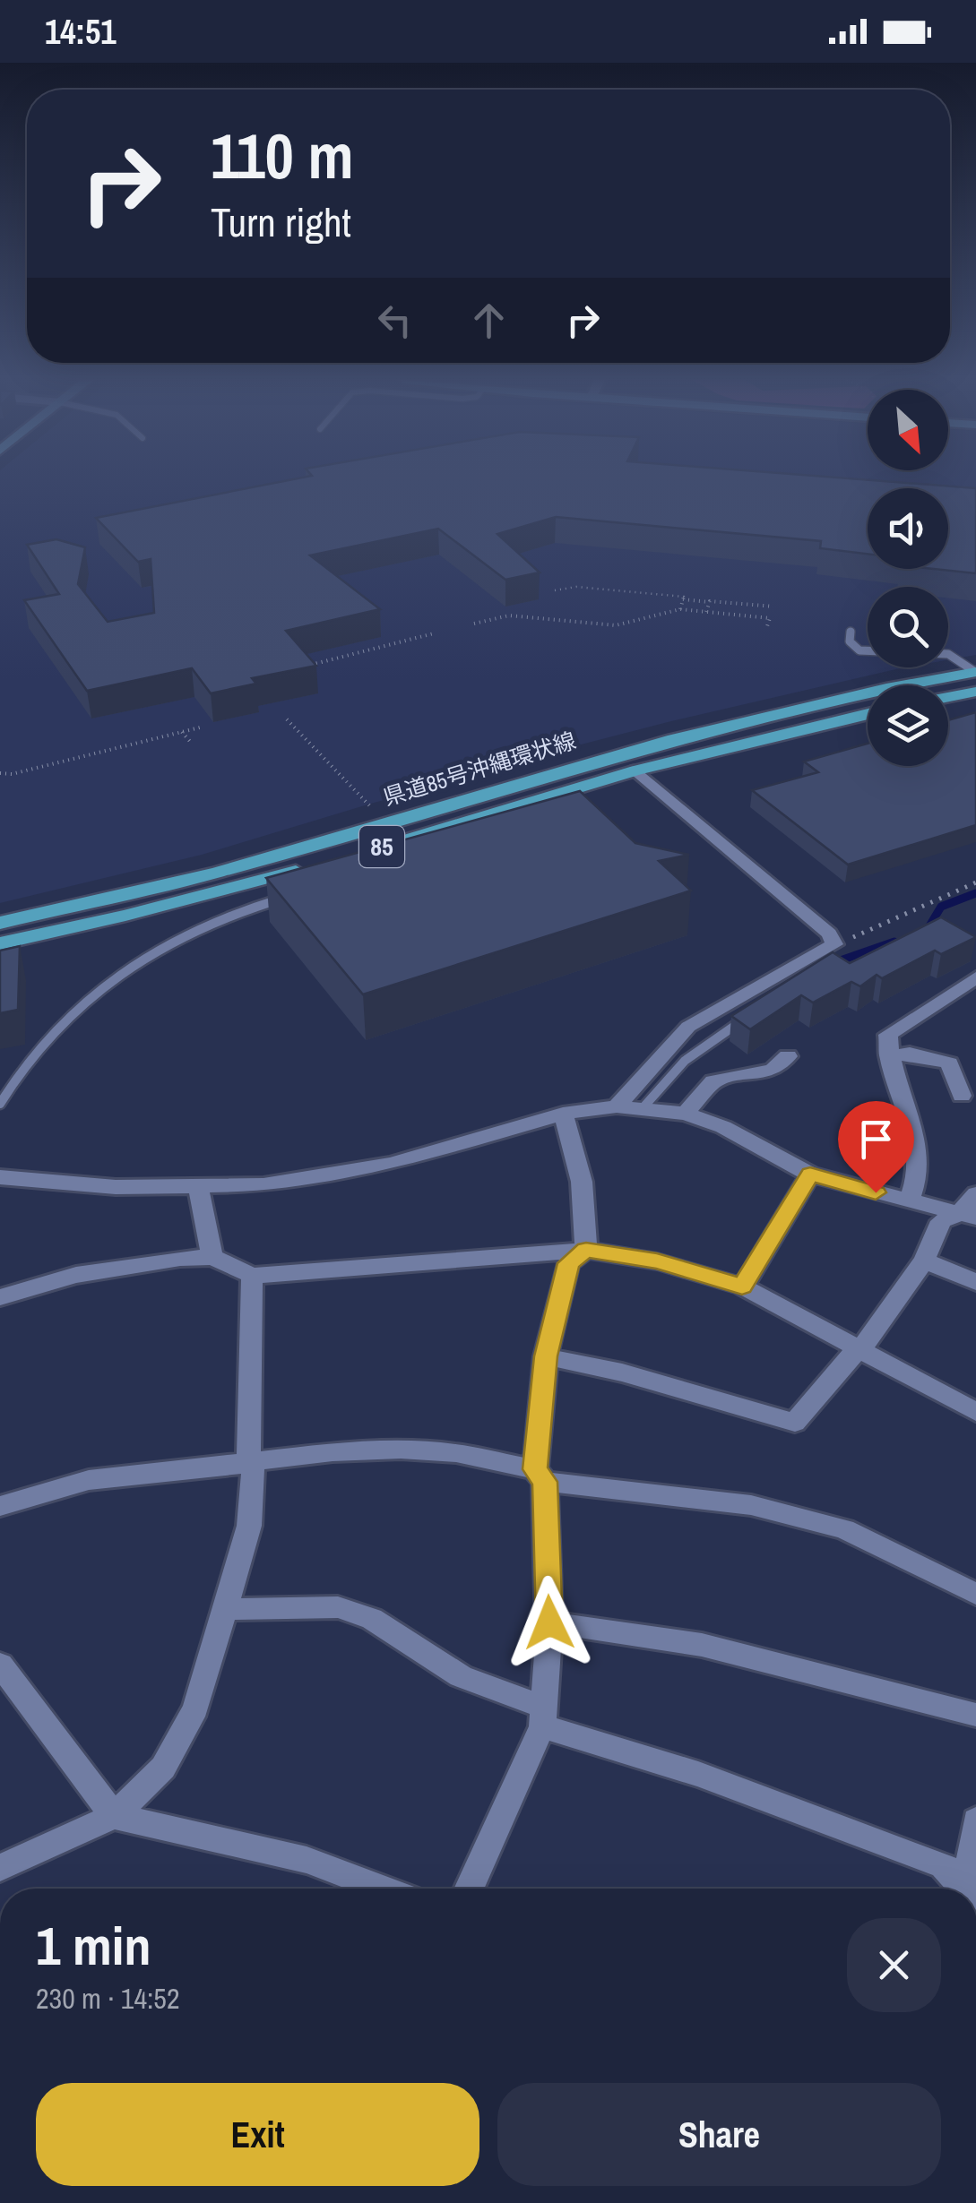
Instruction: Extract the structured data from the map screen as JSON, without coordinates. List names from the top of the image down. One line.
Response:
{"streets":{"main road":["県道85号沖縄環状線","85"]},"north":"bottom right","page":{"status":"14:51","turn":["110 m","Turn right"],"heading":["1 min","230 m · 14:52"],"buttons":["Exit","Share"]}}
